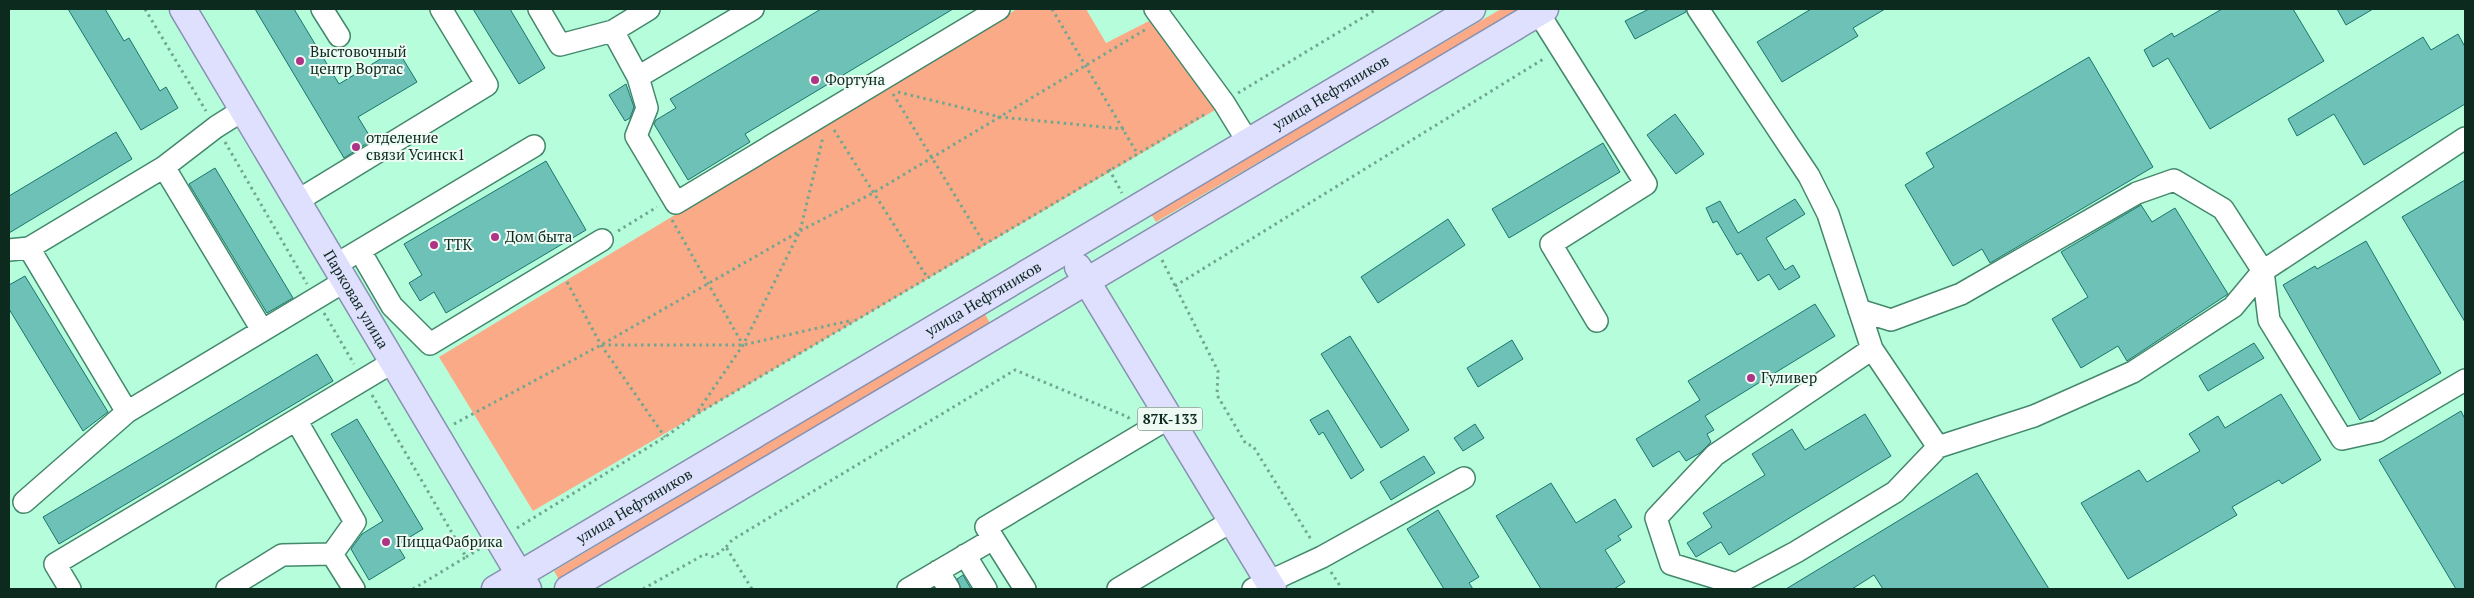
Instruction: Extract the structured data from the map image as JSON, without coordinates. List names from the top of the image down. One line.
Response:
{"streets":{"main road":["улица Нефтяников","Парковая улица","87К-133"]},"crossings":[["улица Нефтяников","Парковая улица"],["улица Нефтяников","87К-133"]],"places":["Выстовочный центр Вортас","Фортуна","отделение связи Усинск1","Дом быта","ТТК","Гуливер","ПиццаФабрика"]}
